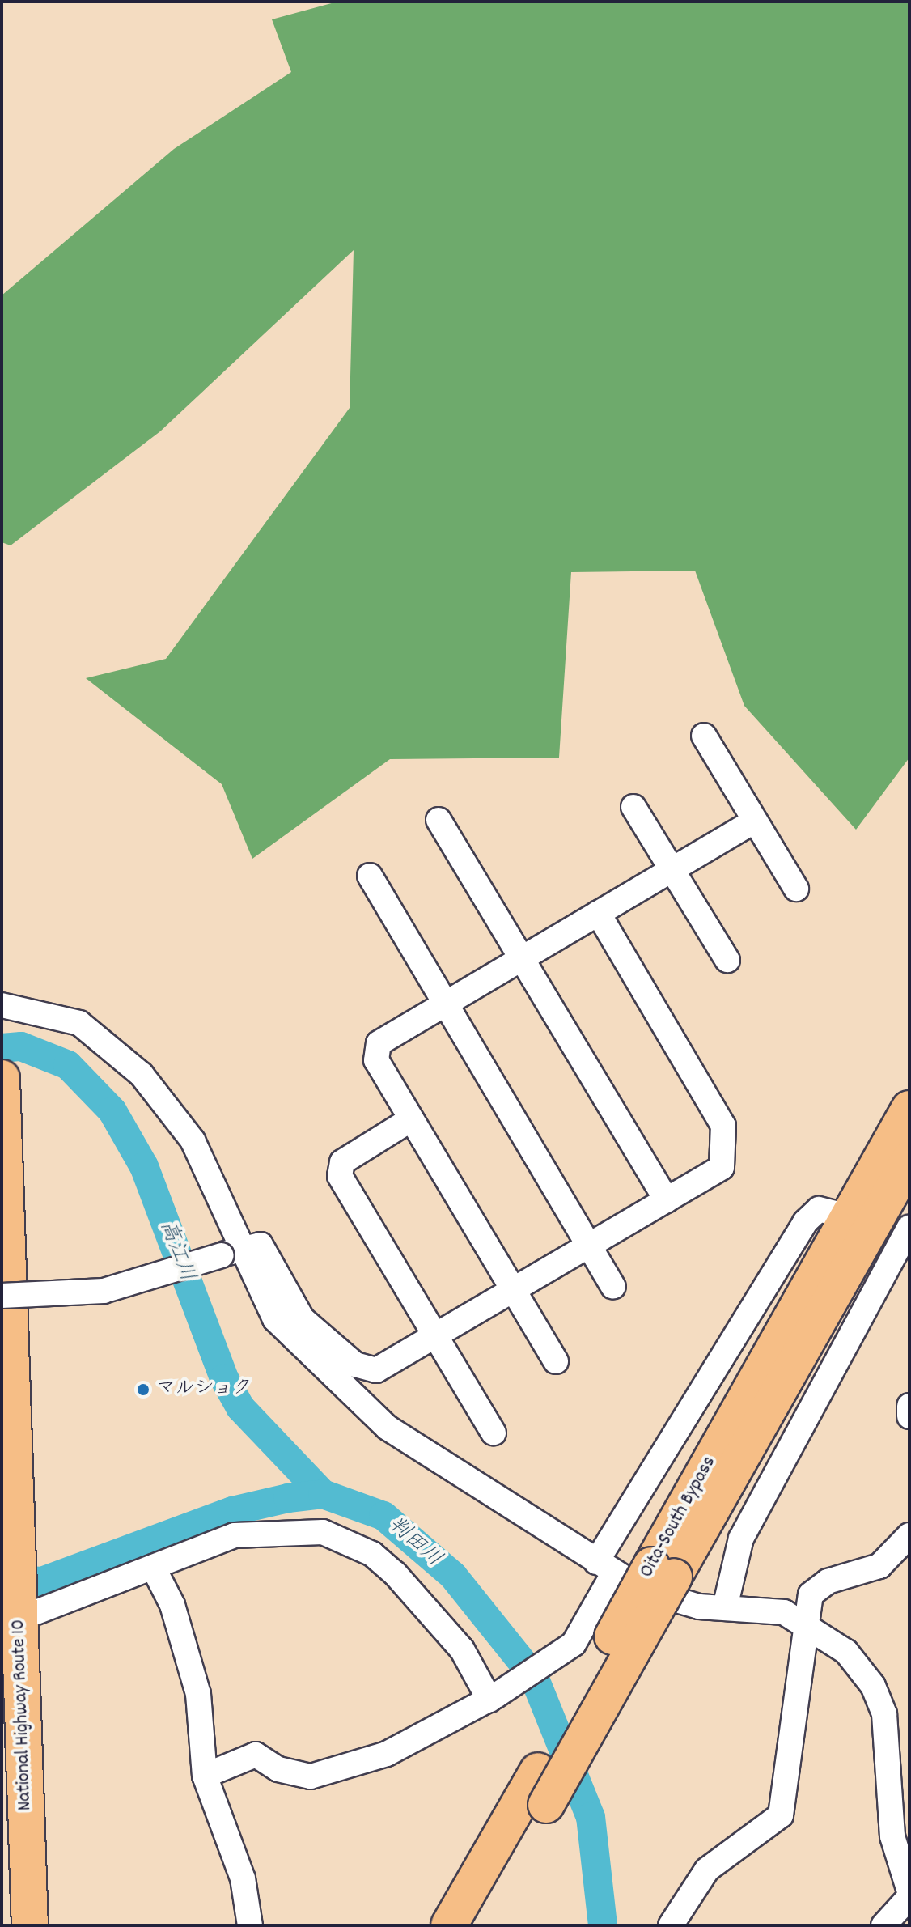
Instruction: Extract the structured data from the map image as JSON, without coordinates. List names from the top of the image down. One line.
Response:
{"streets":{"highway":["Oita-South Bypass","National Highway Route 10"]},"water":["高江川","判田川"],"places":["マルショク"]}
